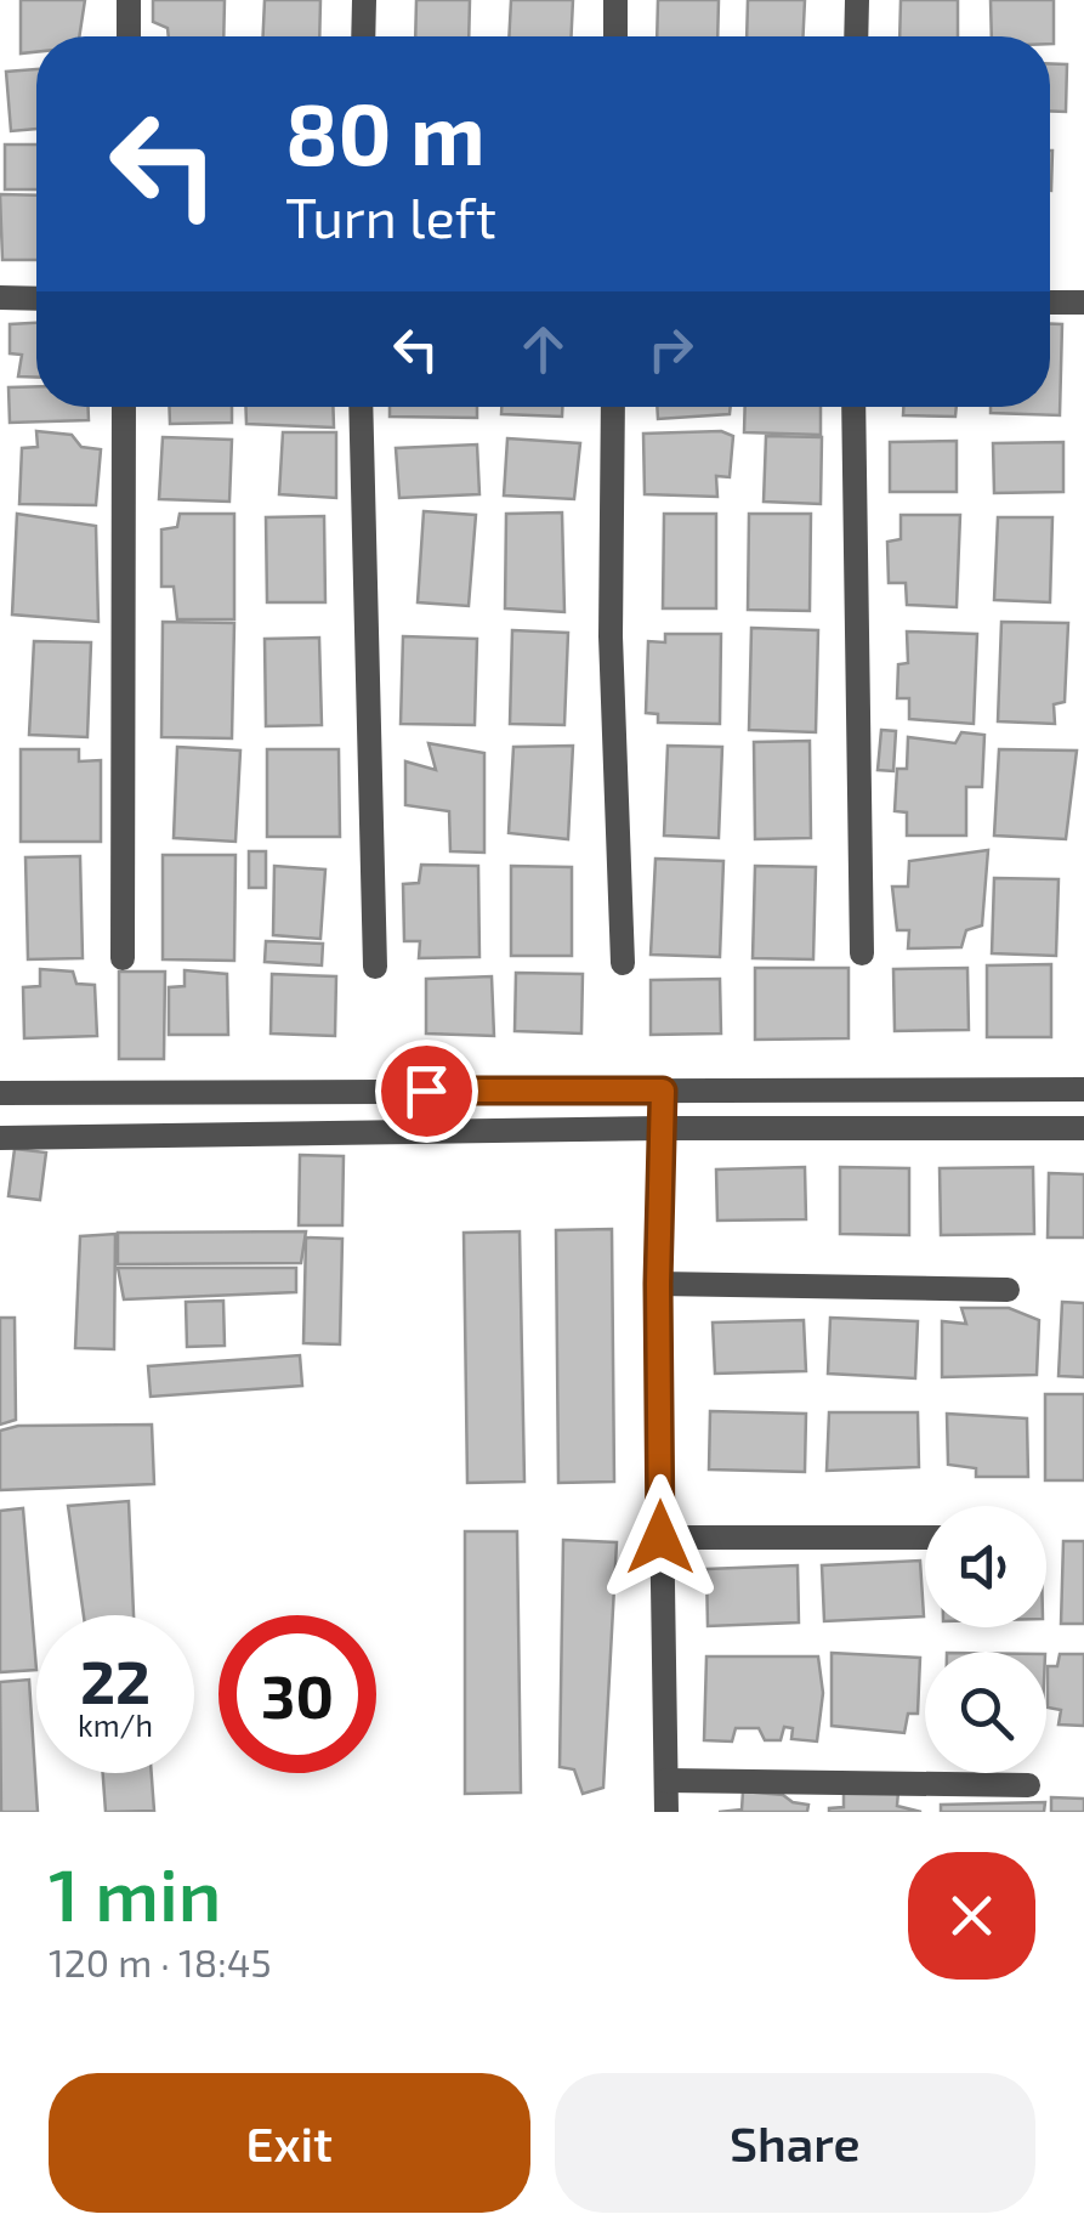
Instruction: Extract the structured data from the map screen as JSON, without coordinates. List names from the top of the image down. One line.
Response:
{"page":{"turn":["80 m","Turn left"],"speed":"22 km/h","limit":"30","heading":["1 min","120 m · 18:45"],"buttons":["Exit","Share"]}}
